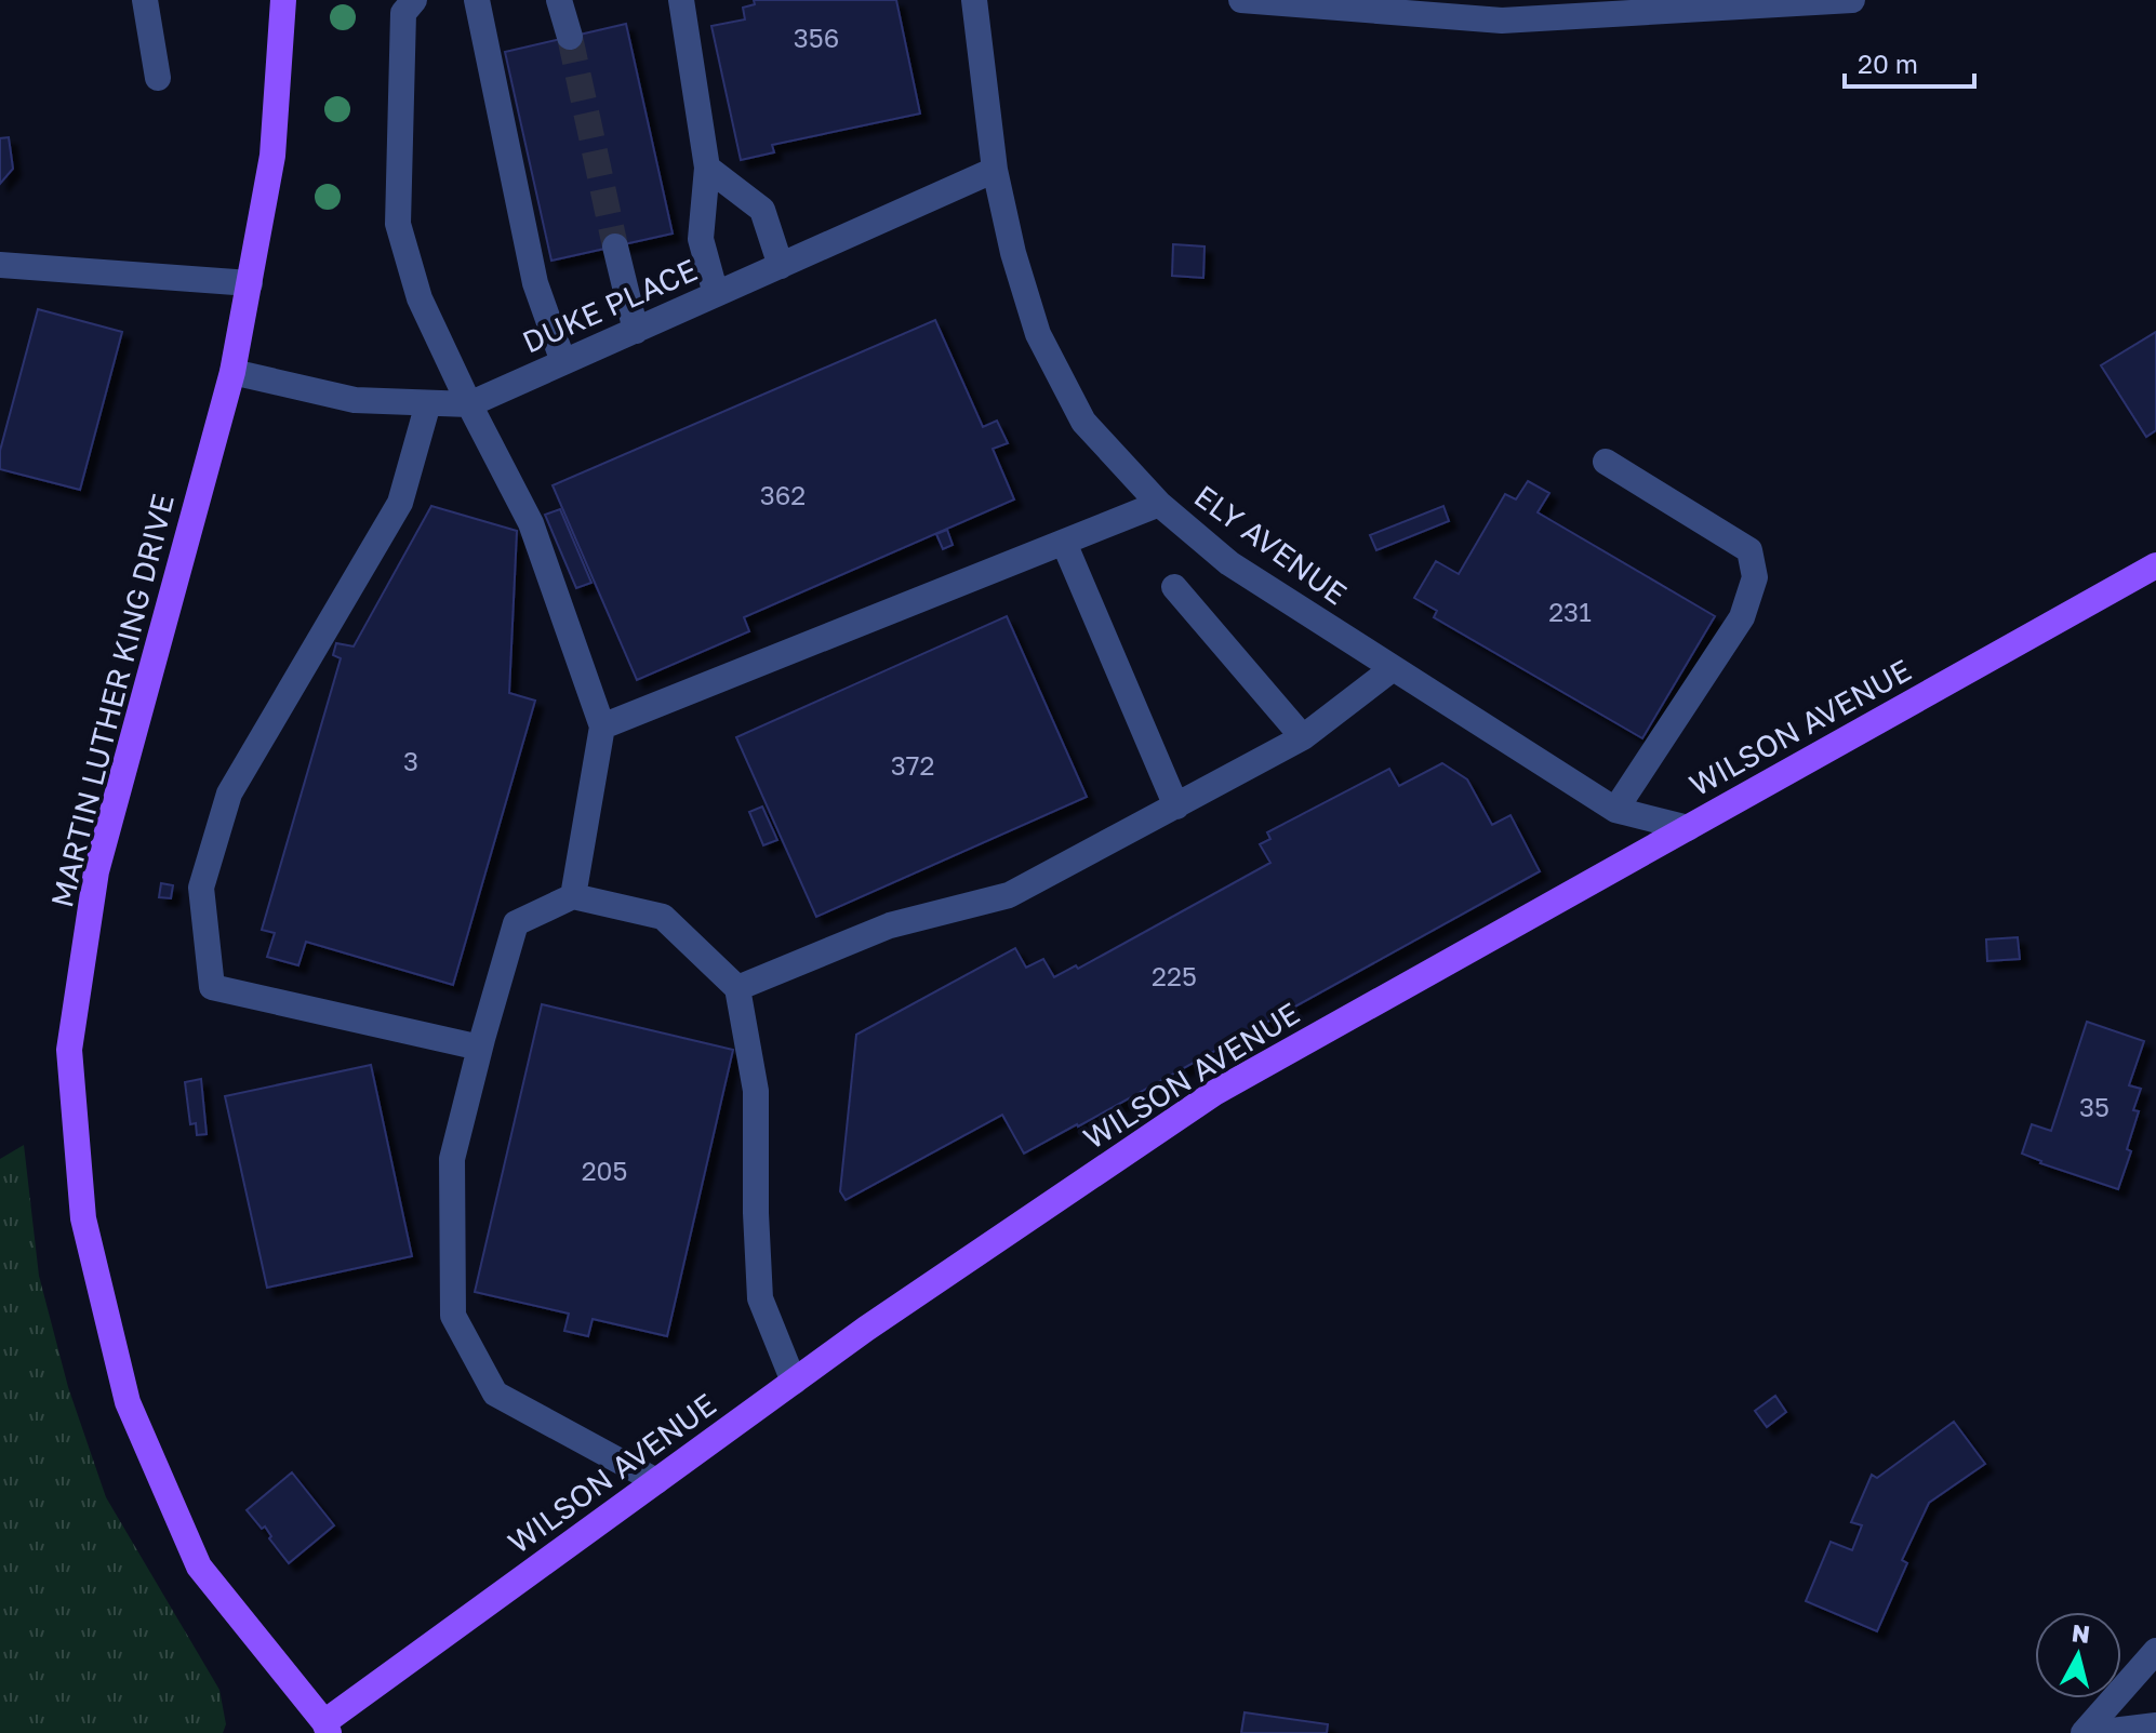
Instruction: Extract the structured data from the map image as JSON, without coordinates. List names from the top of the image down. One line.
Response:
{"streets":{"main road":["MARTIN LUTHER KING DRIVE","WILSON AVENUE"],"street":["DUKE PLACE","ELY AVENUE"]},"crossings":[["DUKE PLACE","ELY AVENUE"],["DUKE PLACE","MARTIN LUTHER KING DRIVE"],["ELY AVENUE","WILSON AVENUE"],["MARTIN LUTHER KING DRIVE","WILSON AVENUE"]],"house_numbers":["356","362","231","3","372","225","35","205"],"scale_bar":"20 m","north":"top"}
